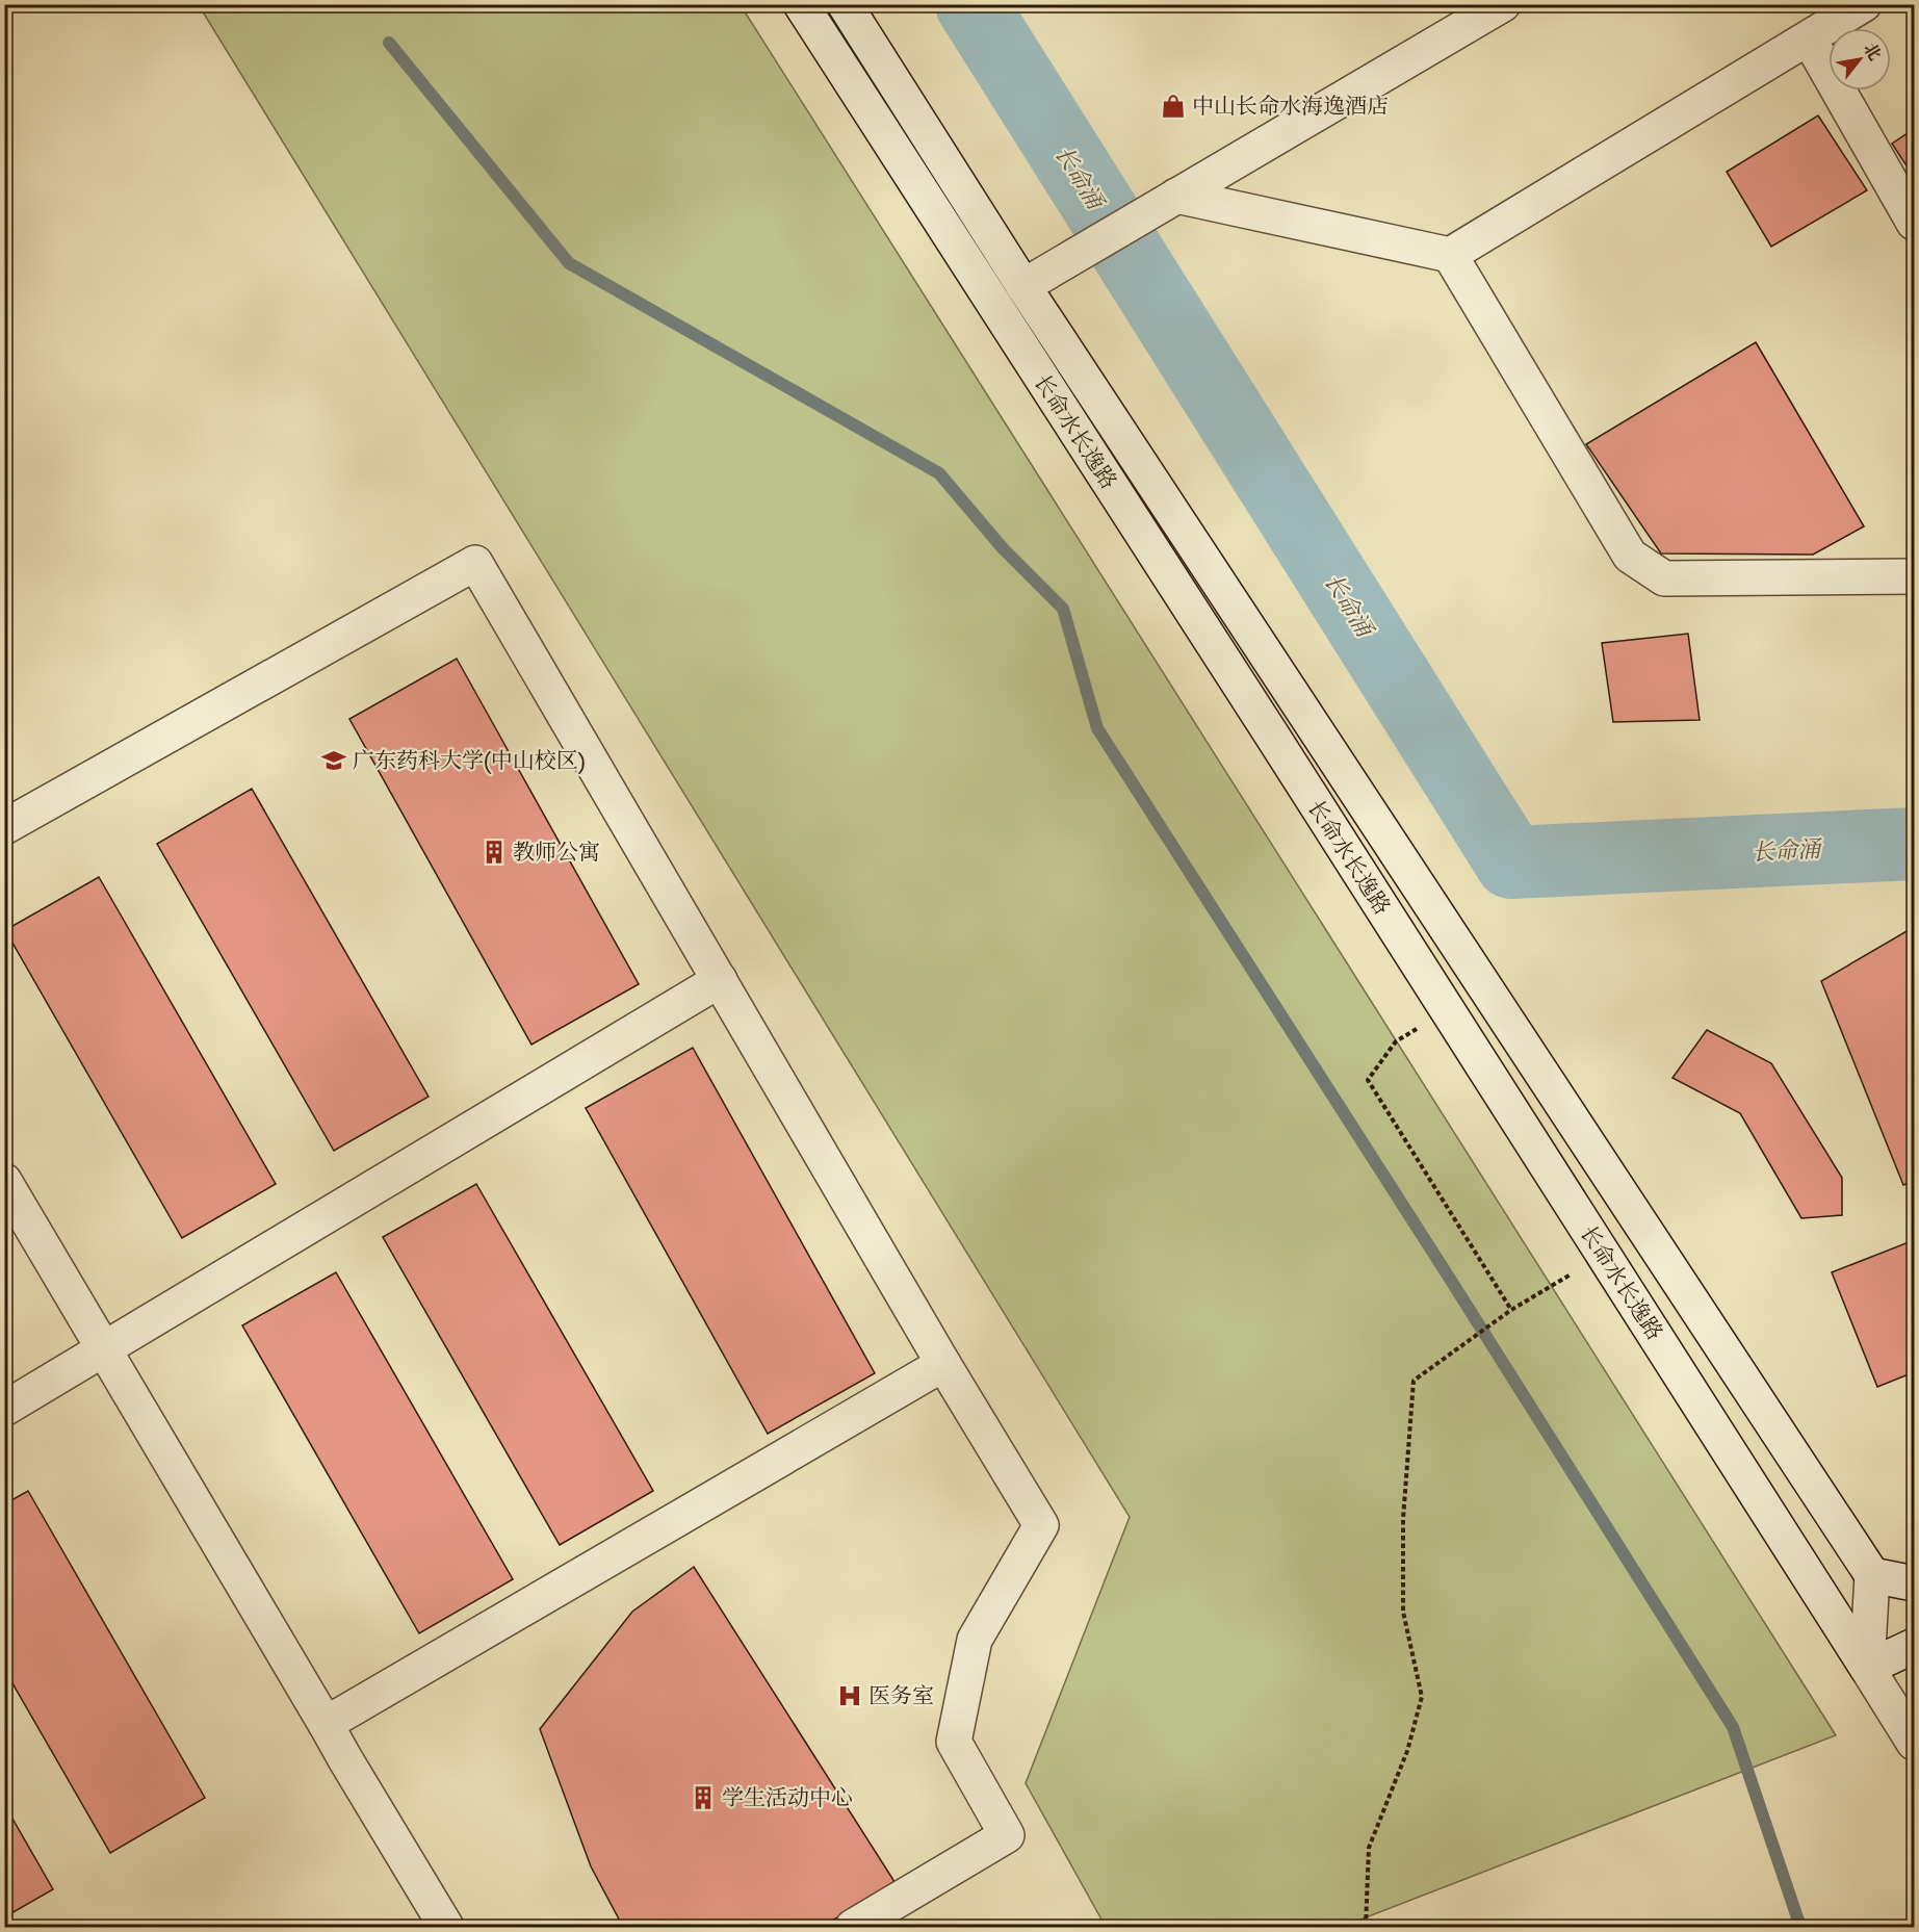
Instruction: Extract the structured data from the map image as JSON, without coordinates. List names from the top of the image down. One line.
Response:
{"streets":{"street":["长命水长逸路"]},"water":["长命涌"],"places":{"shop":["中山长命水海逸酒店"],"school or university":["广东药科大学(中山校区)"],"building":["教师公寓","学生活动中心"],"hospital":["医务室"]},"north":"top right"}
